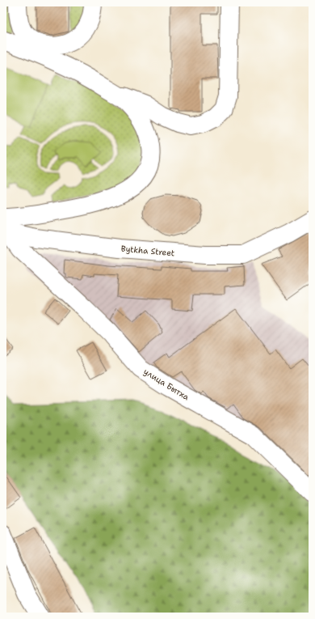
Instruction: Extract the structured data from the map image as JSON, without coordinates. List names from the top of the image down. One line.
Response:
{"streets":{"street":["Bytkha Street","улица Бытха"]},"crossings":[["Bytkha Street","улица Бытха"]]}
